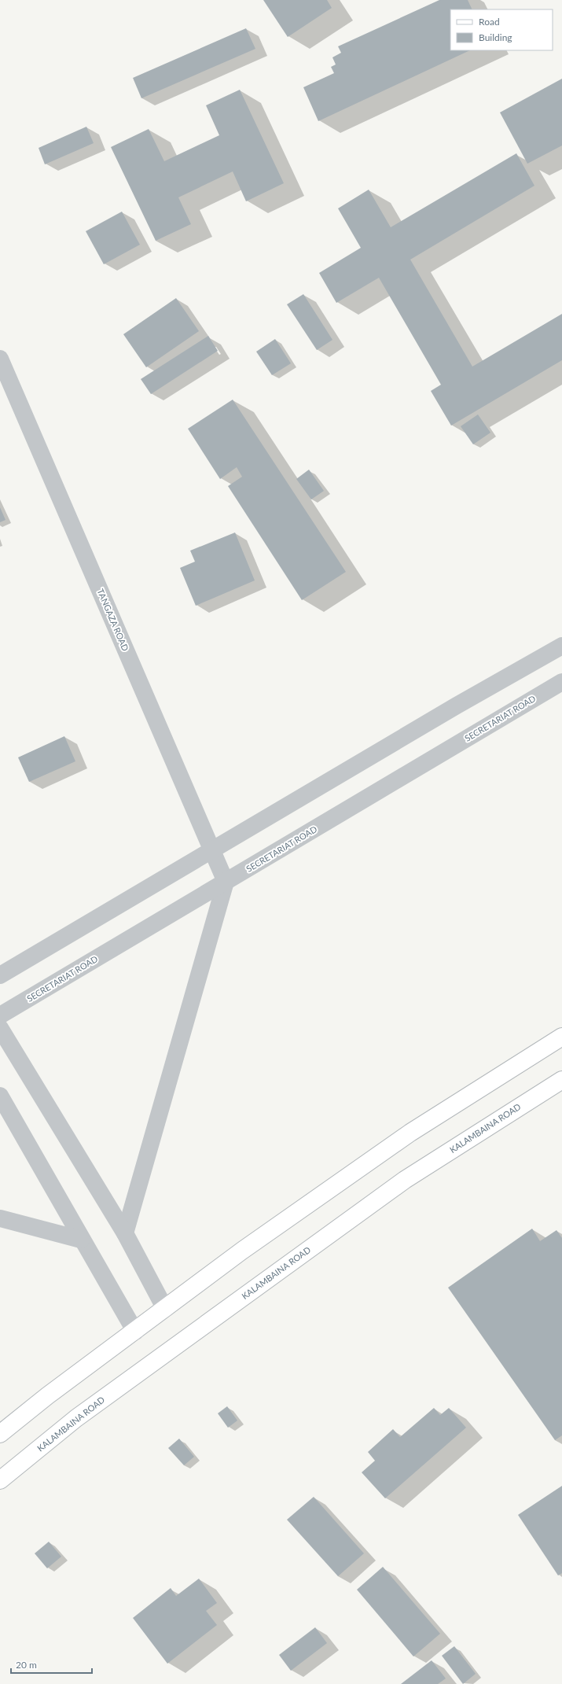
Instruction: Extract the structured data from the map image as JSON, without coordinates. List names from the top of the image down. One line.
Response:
{"streets":{"main road":["KALAMBAINA ROAD"],"street":["TANGAZA ROAD","SECRETARIAT ROAD"]},"crossings":[["TANGAZA ROAD","SECRETARIAT ROAD"]],"legend":["Road","Building"],"scale_bar":"20 m"}
